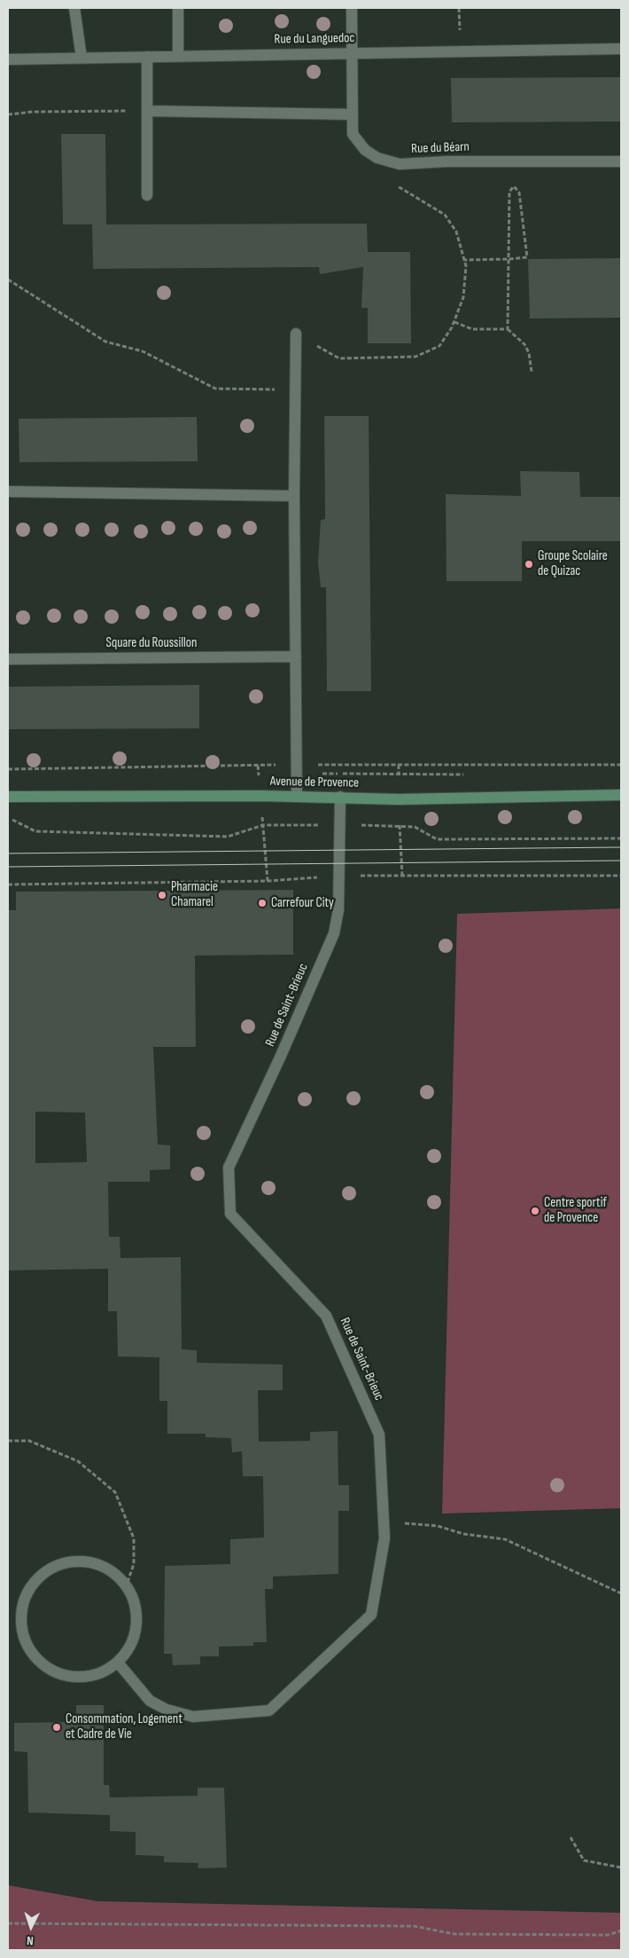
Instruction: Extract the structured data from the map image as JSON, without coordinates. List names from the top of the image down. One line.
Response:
{"streets":{"street":["Rue du Languedoc","Rue du Béarn","Square du Roussillon","Avenue de Provence","Rue de Saint-Brieuc"]},"crossings":[["Rue du Languedoc","Rue du Béarn"],["Avenue de Provence","Rue de Saint-Brieuc"]],"places":["Groupe Scolaire de Quizac","Pharmacie Chamarel","Carrefour City","Centre sportif de Provence","Consommation, Logement et Cadre de Vie"],"north":"bottom"}
